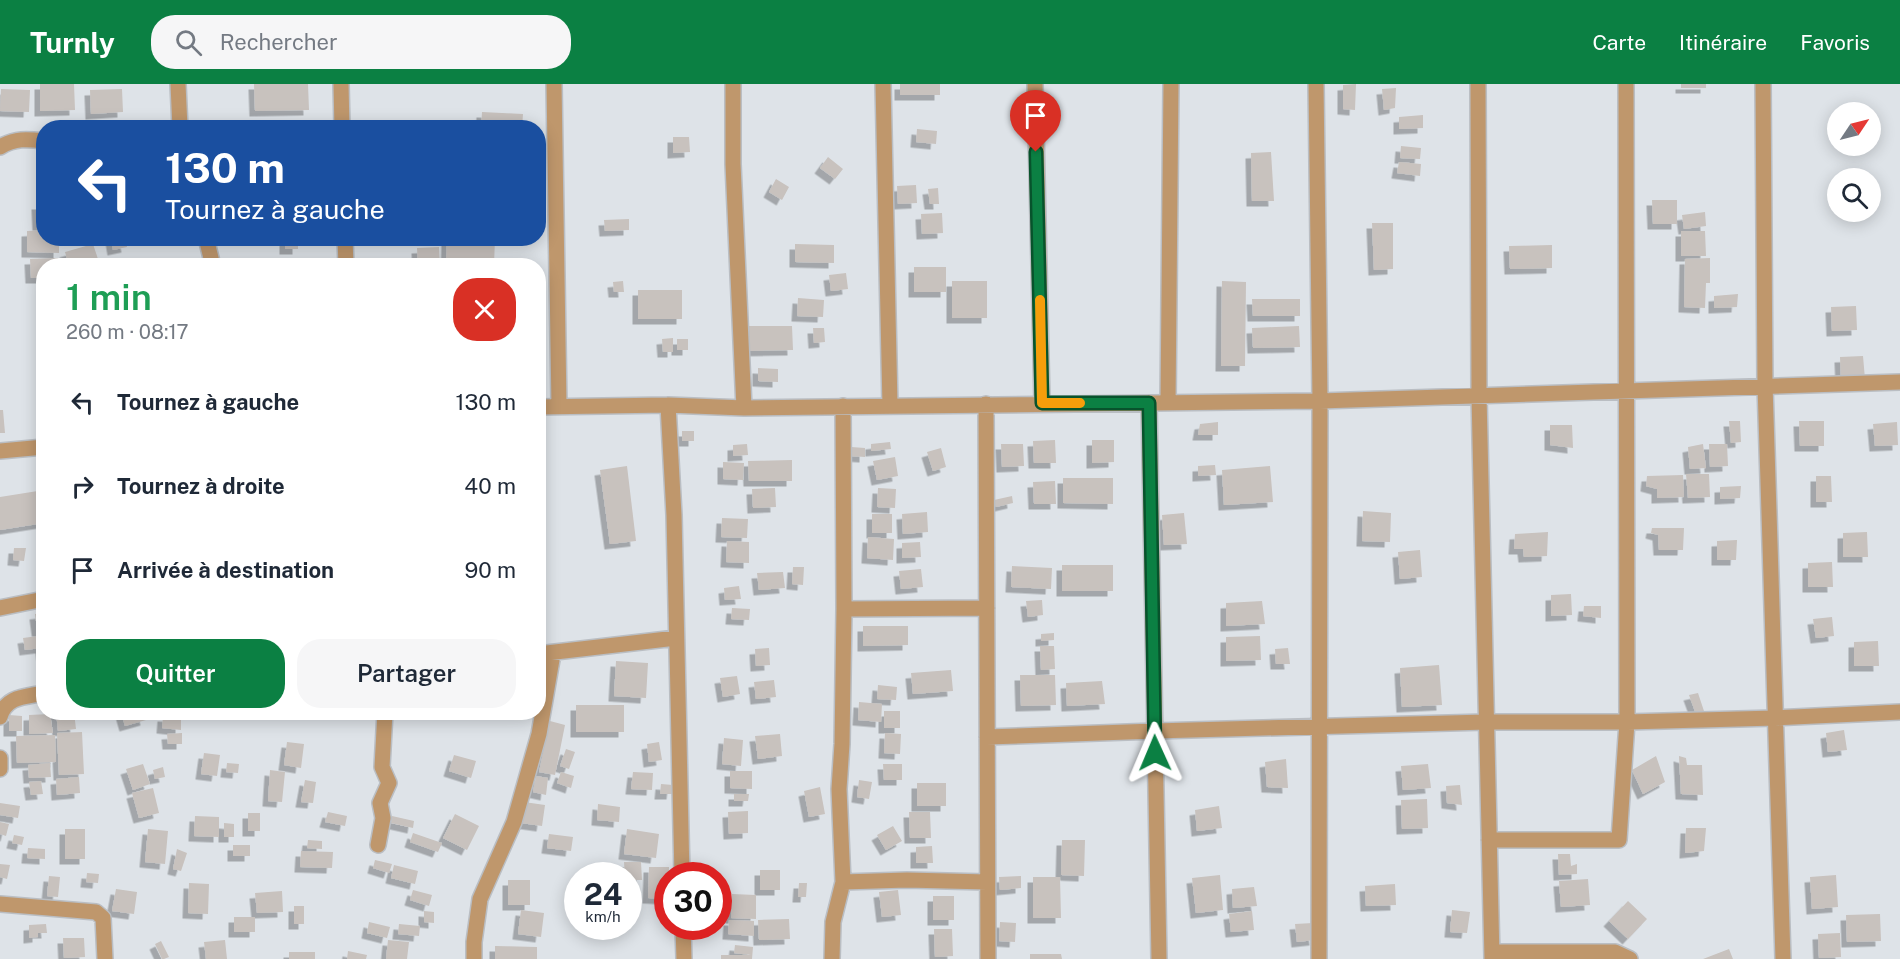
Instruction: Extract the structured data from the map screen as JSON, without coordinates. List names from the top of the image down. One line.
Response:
{"north":"top right","page":{"header":"Turnly","search":"Rechercher","nav":["Carte","Itinéraire","Favoris"],"turn":["130 m","Tournez à gauche"],"heading":["1 min","260 m · 08:17"],"list":[{"name":"Tournez à gauche","value":"130 m"},{"name":"Tournez à droite","value":"40 m"},{"name":"Arrivée à destination","value":"90 m"}],"buttons":["Quitter","Partager"],"speed":"24 km/h","limit":"30"}}
